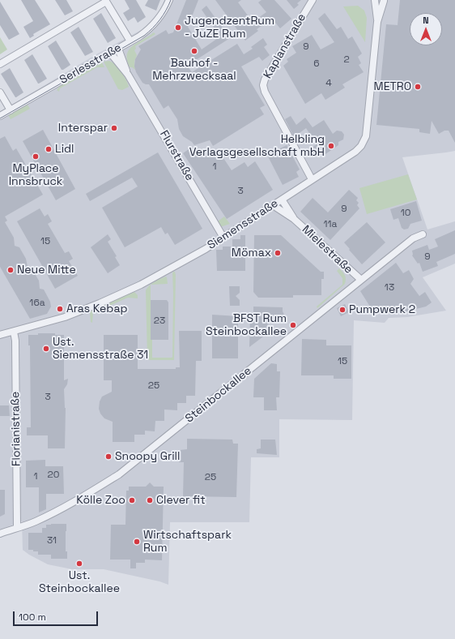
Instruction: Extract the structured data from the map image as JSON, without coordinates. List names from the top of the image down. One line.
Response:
{"streets":{"street":["Kaplanstraße","Serlesstraße","Flurstraße","Siemensstraße","Mielestraße","Steinbockallee","Florianistraße"]},"crossings":[["Kaplanstraße","Siemensstraße"],["Serlesstraße","Flurstraße"],["Flurstraße","Siemensstraße"],["Siemensstraße","Mielestraße"],["Siemensstraße","Florianistraße"],["Mielestraße","Steinbockallee"],["Steinbockallee","Florianistraße"]],"places":["JugendzentRum - JuZE Rum","Bauhof - Mehrzwecksaal","METRO","Interspar","Helbling Verlagsgesellschaft mbH","Lidl","MyPlace Innsbruck","Mömax","Neue Mitte","Aras Kebap","Pumpwerk 2","BFST Rum Steinbockallee","Ust. Siemensstraße 31","Snoopy Grill","Kölle Zoo","Clever fit","Wirtschaftspark Rum","Ust. Steinbockallee"],"house_numbers":["9","2","6","4","1","3","9","10","11a","15","9","13","16a","23","15","25","3","20","1","25","31"],"scale_bar":"100 m","north":"top"}
